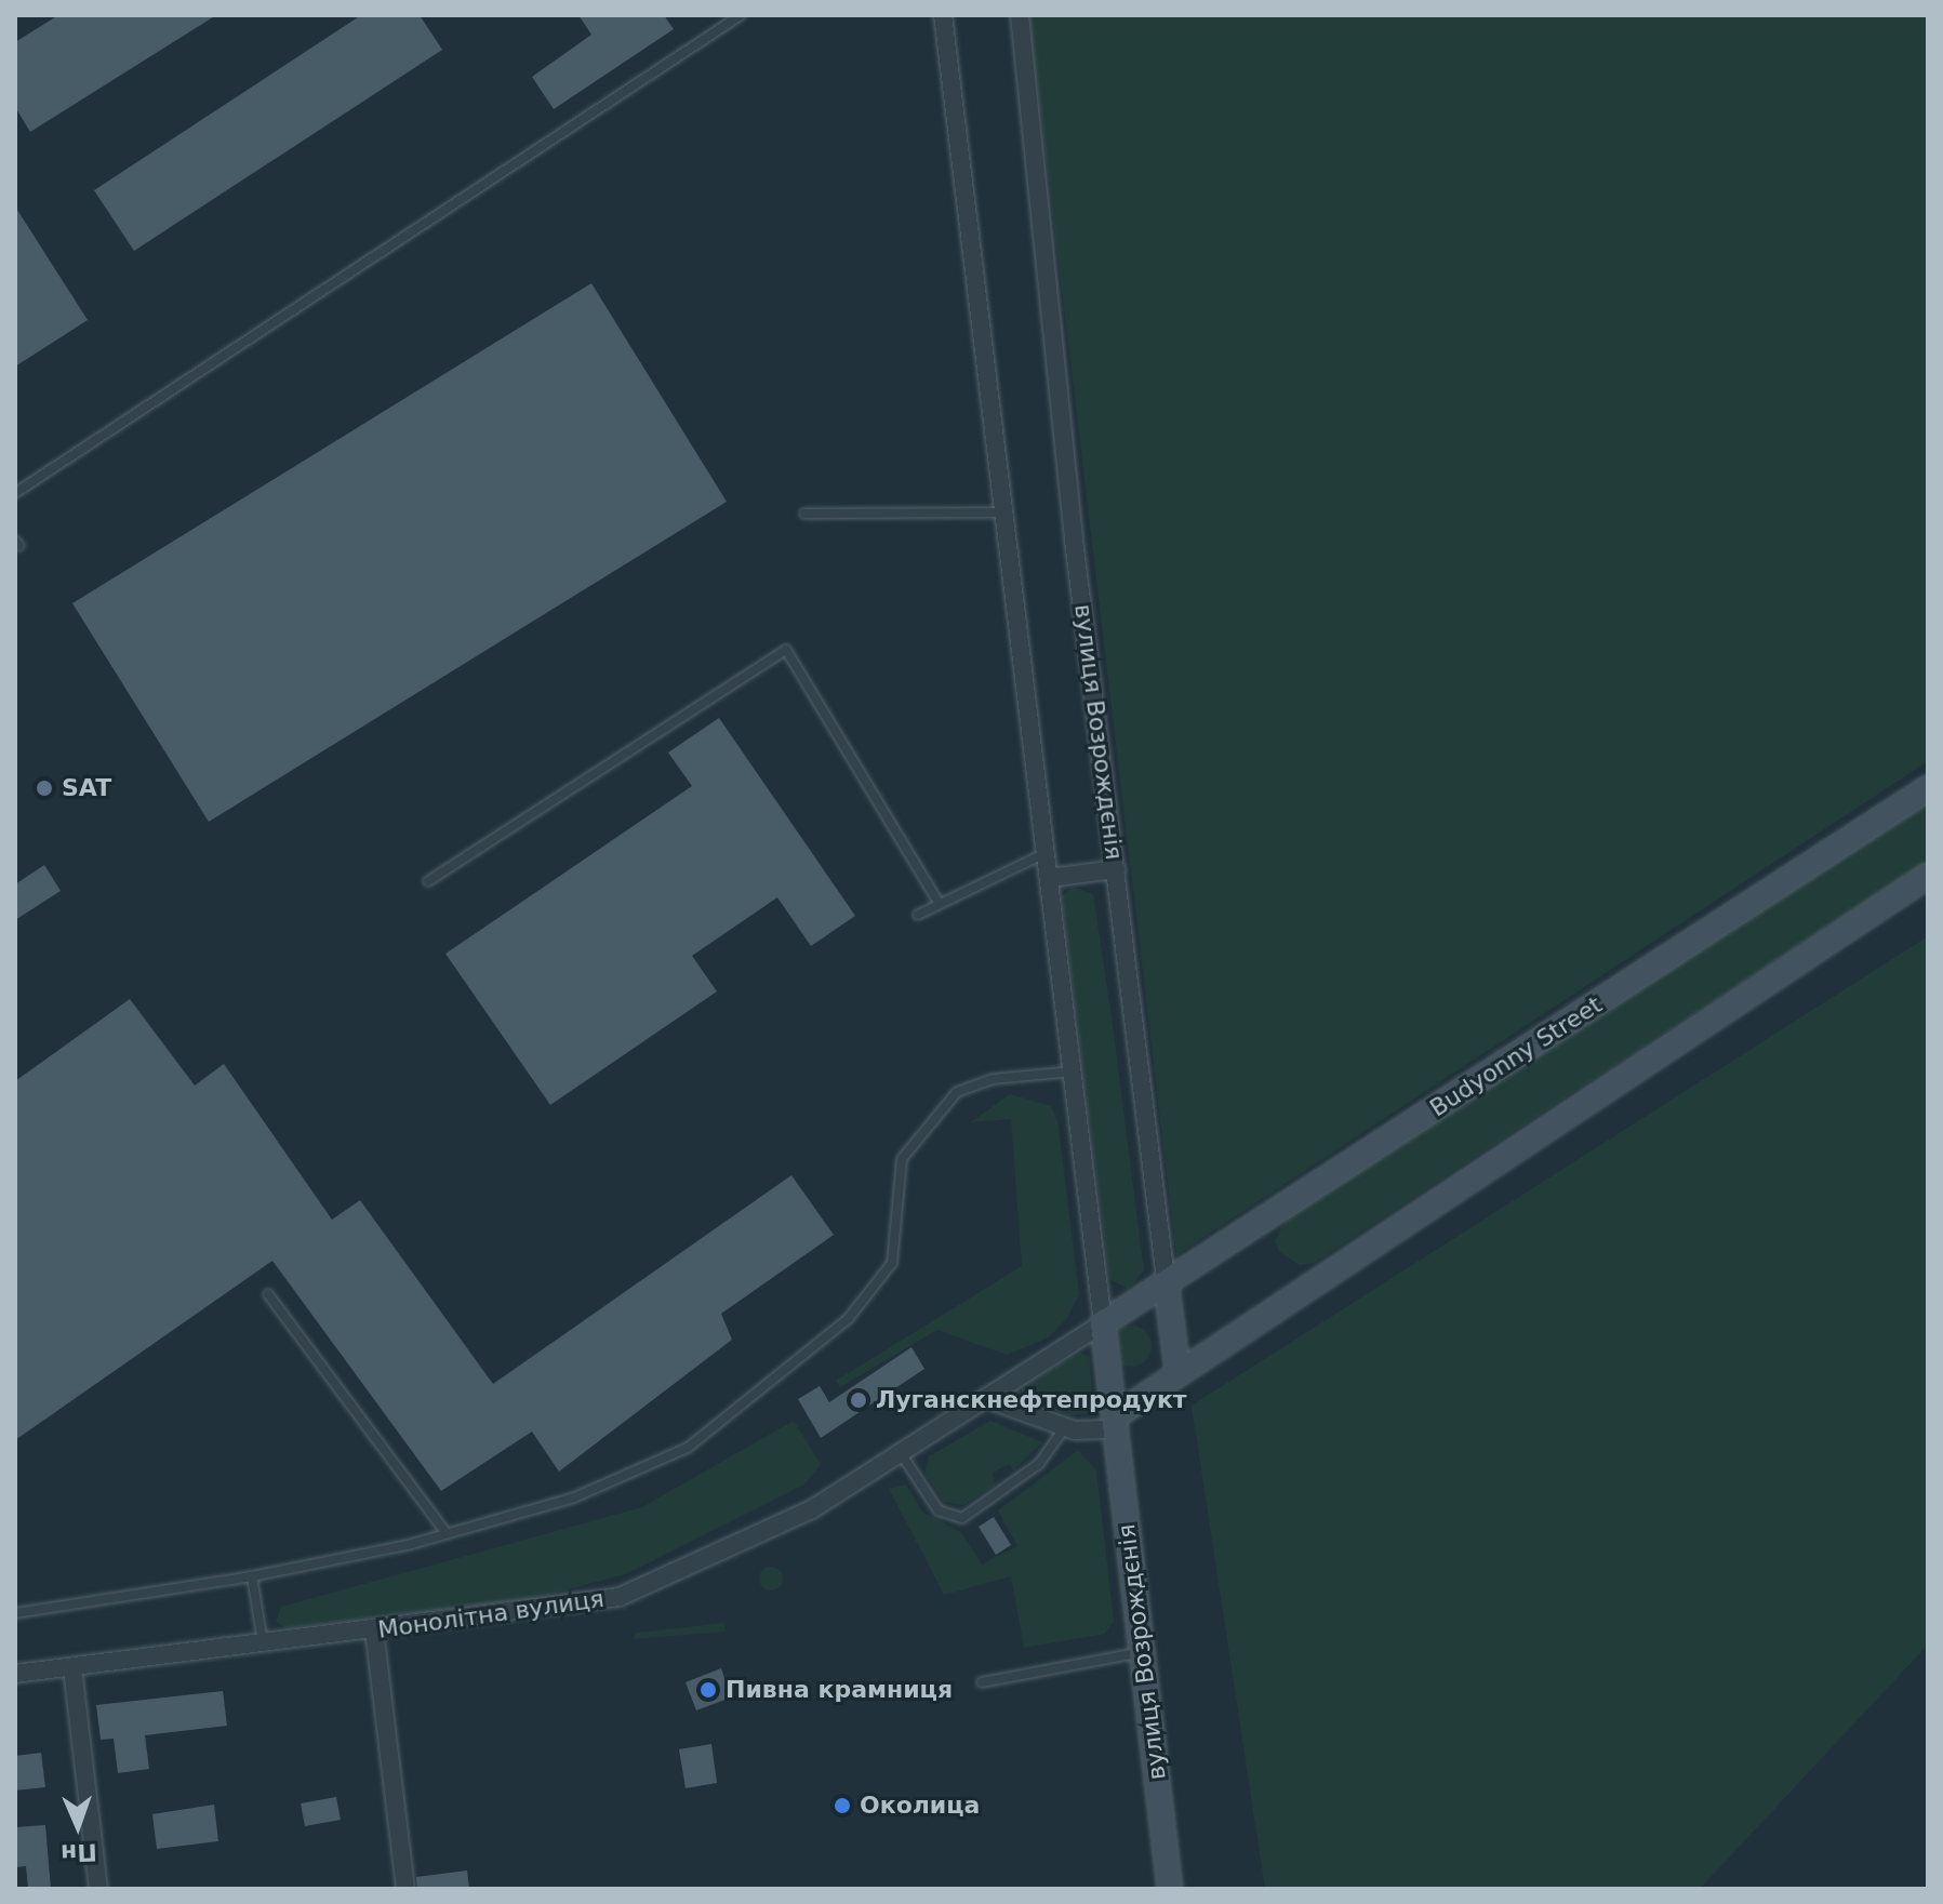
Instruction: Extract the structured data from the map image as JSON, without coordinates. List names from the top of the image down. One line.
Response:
{"streets":{"main road":["вулиця Возрождєнія","Budyonny Street"],"street":["Монолітна вулиця"]},"crossings":[["вулиця Возрождєнія","Budyonny Street"],["вулиця Возрождєнія","Монолітна вулиця"],["Budyonny Street","Монолітна вулиця"]],"places":["SAT","Луганскнефтепродукт","Пивна крамниця","Околица"],"north":"bottom"}
